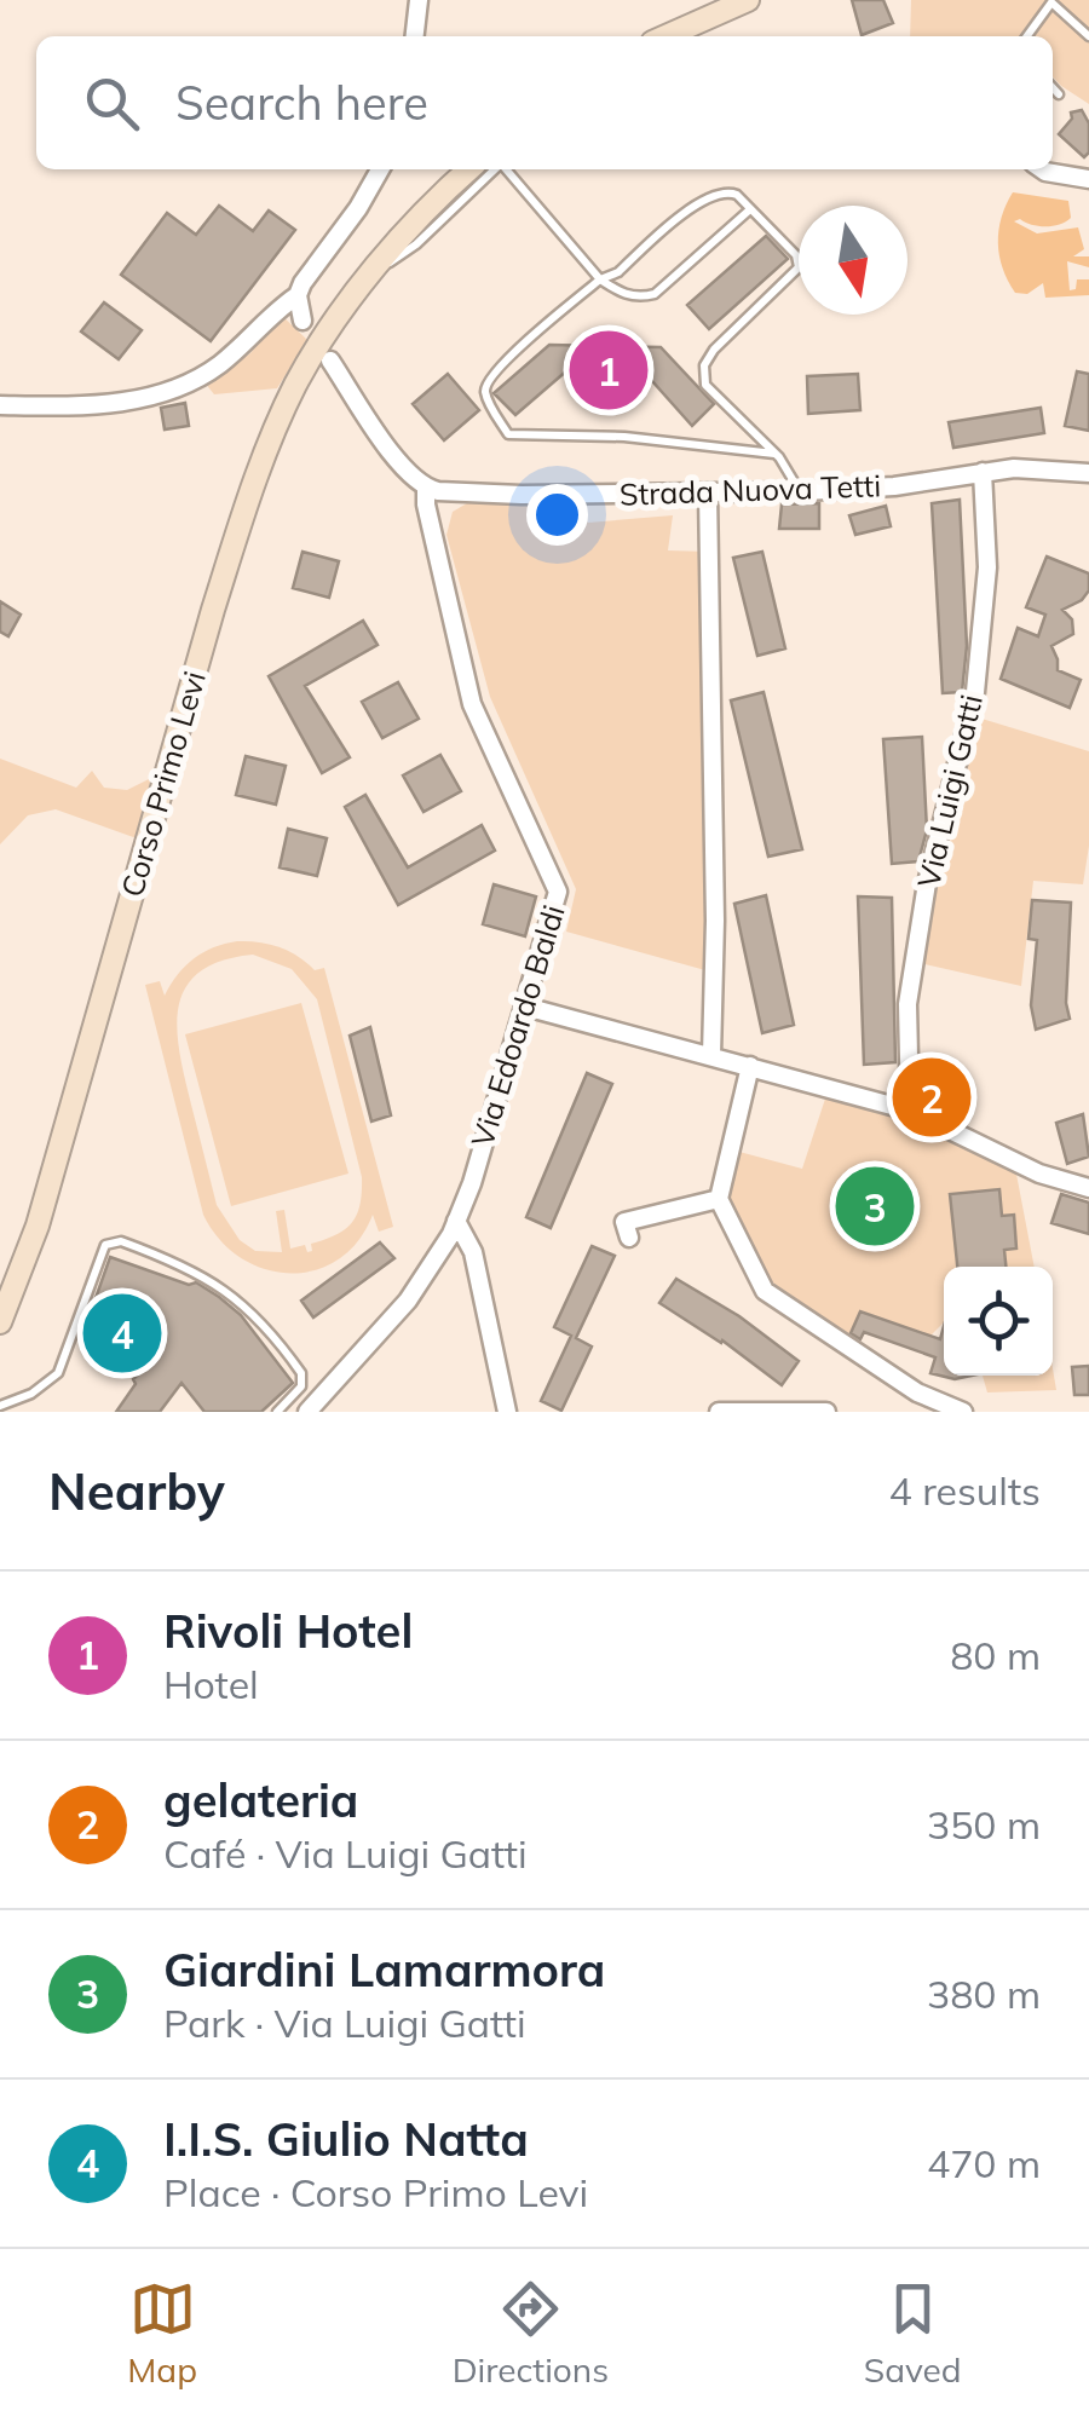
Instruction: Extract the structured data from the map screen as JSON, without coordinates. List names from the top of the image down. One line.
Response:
{"streets":{"main road":["Corso Primo Levi"],"street":["Strada Nuova Tetti","Via Luigi Gatti","Via Edoardo Baldi"]},"crossings":[["Strada Nuova Tetti","Via Luigi Gatti"],["Strada Nuova Tetti","Via Edoardo Baldi"]],"north":"bottom","page":{"search":"Search here","pins":["1","2","3","4"],"heading":["Nearby","4 results"],"list":[{"mark":"1","name":"Rivoli Hotel","note":"Hotel","value":"80 m"},{"mark":"2","name":"gelateria","note":"Café · Via Luigi Gatti","value":"350 m"},{"mark":"3","name":"Giardini Lamarmora","note":"Park · Via Luigi Gatti","value":"380 m"},{"mark":"4","name":"I.I.S. Giulio Natta","note":"Place · Corso Primo Levi","value":"470 m"}],"nav":["Map","Directions","Saved"]}}
